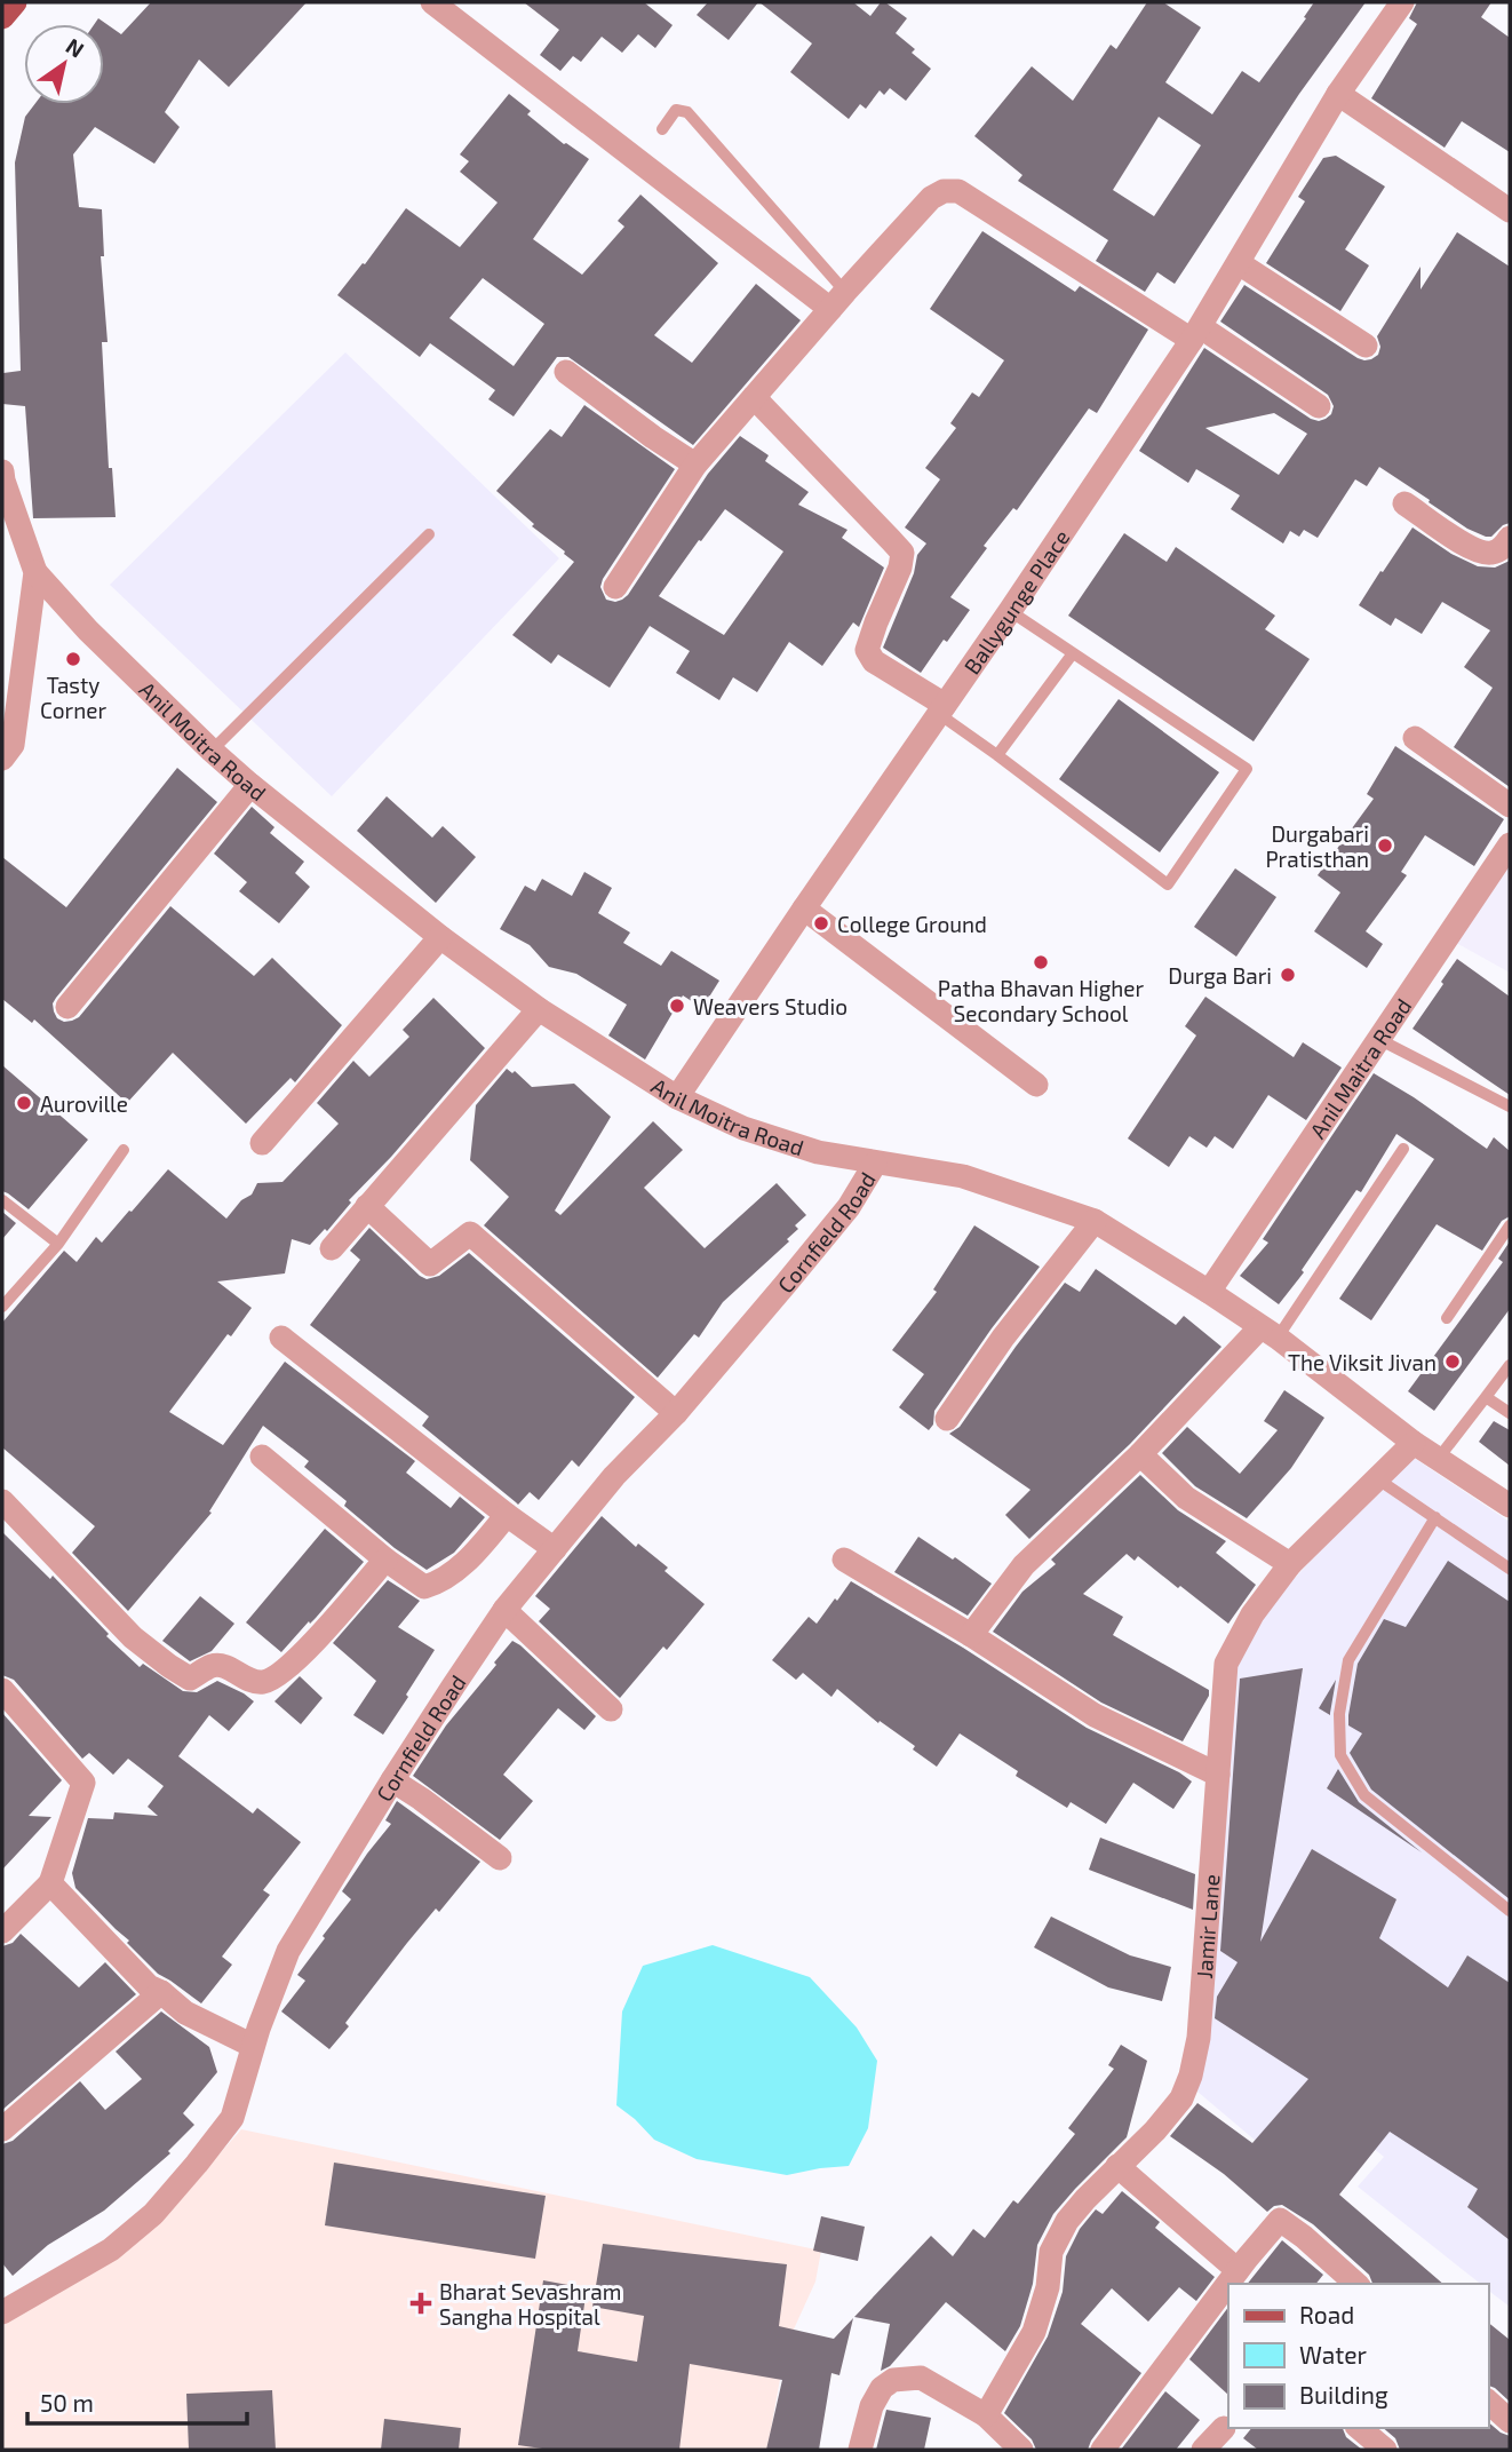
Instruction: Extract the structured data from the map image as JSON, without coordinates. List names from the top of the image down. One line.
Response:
{"streets":{"street":["Ballygunge Place","Anil Moitra Road","Anil Maitra Road","Cornfield Road","Jamir Lane"]},"crossings":[["Ballygunge Place","Anil Moitra Road"],["Anil Moitra Road","Anil Maitra Road"],["Anil Moitra Road","Cornfield Road"],["Anil Moitra Road","Jamir Lane"]],"places":{"other":["Tasty Corner","Durgabari Pratisthan","College Ground","Patha Bhavan Higher Secondary School","Durga Bari","Weavers Studio","Auroville","The Viksit Jivan"],"health":["Bharat Sevashram Sangha Hospital"]},"legend":["Road","Water","Building"],"scale_bar":"50 m","north":"top right"}
